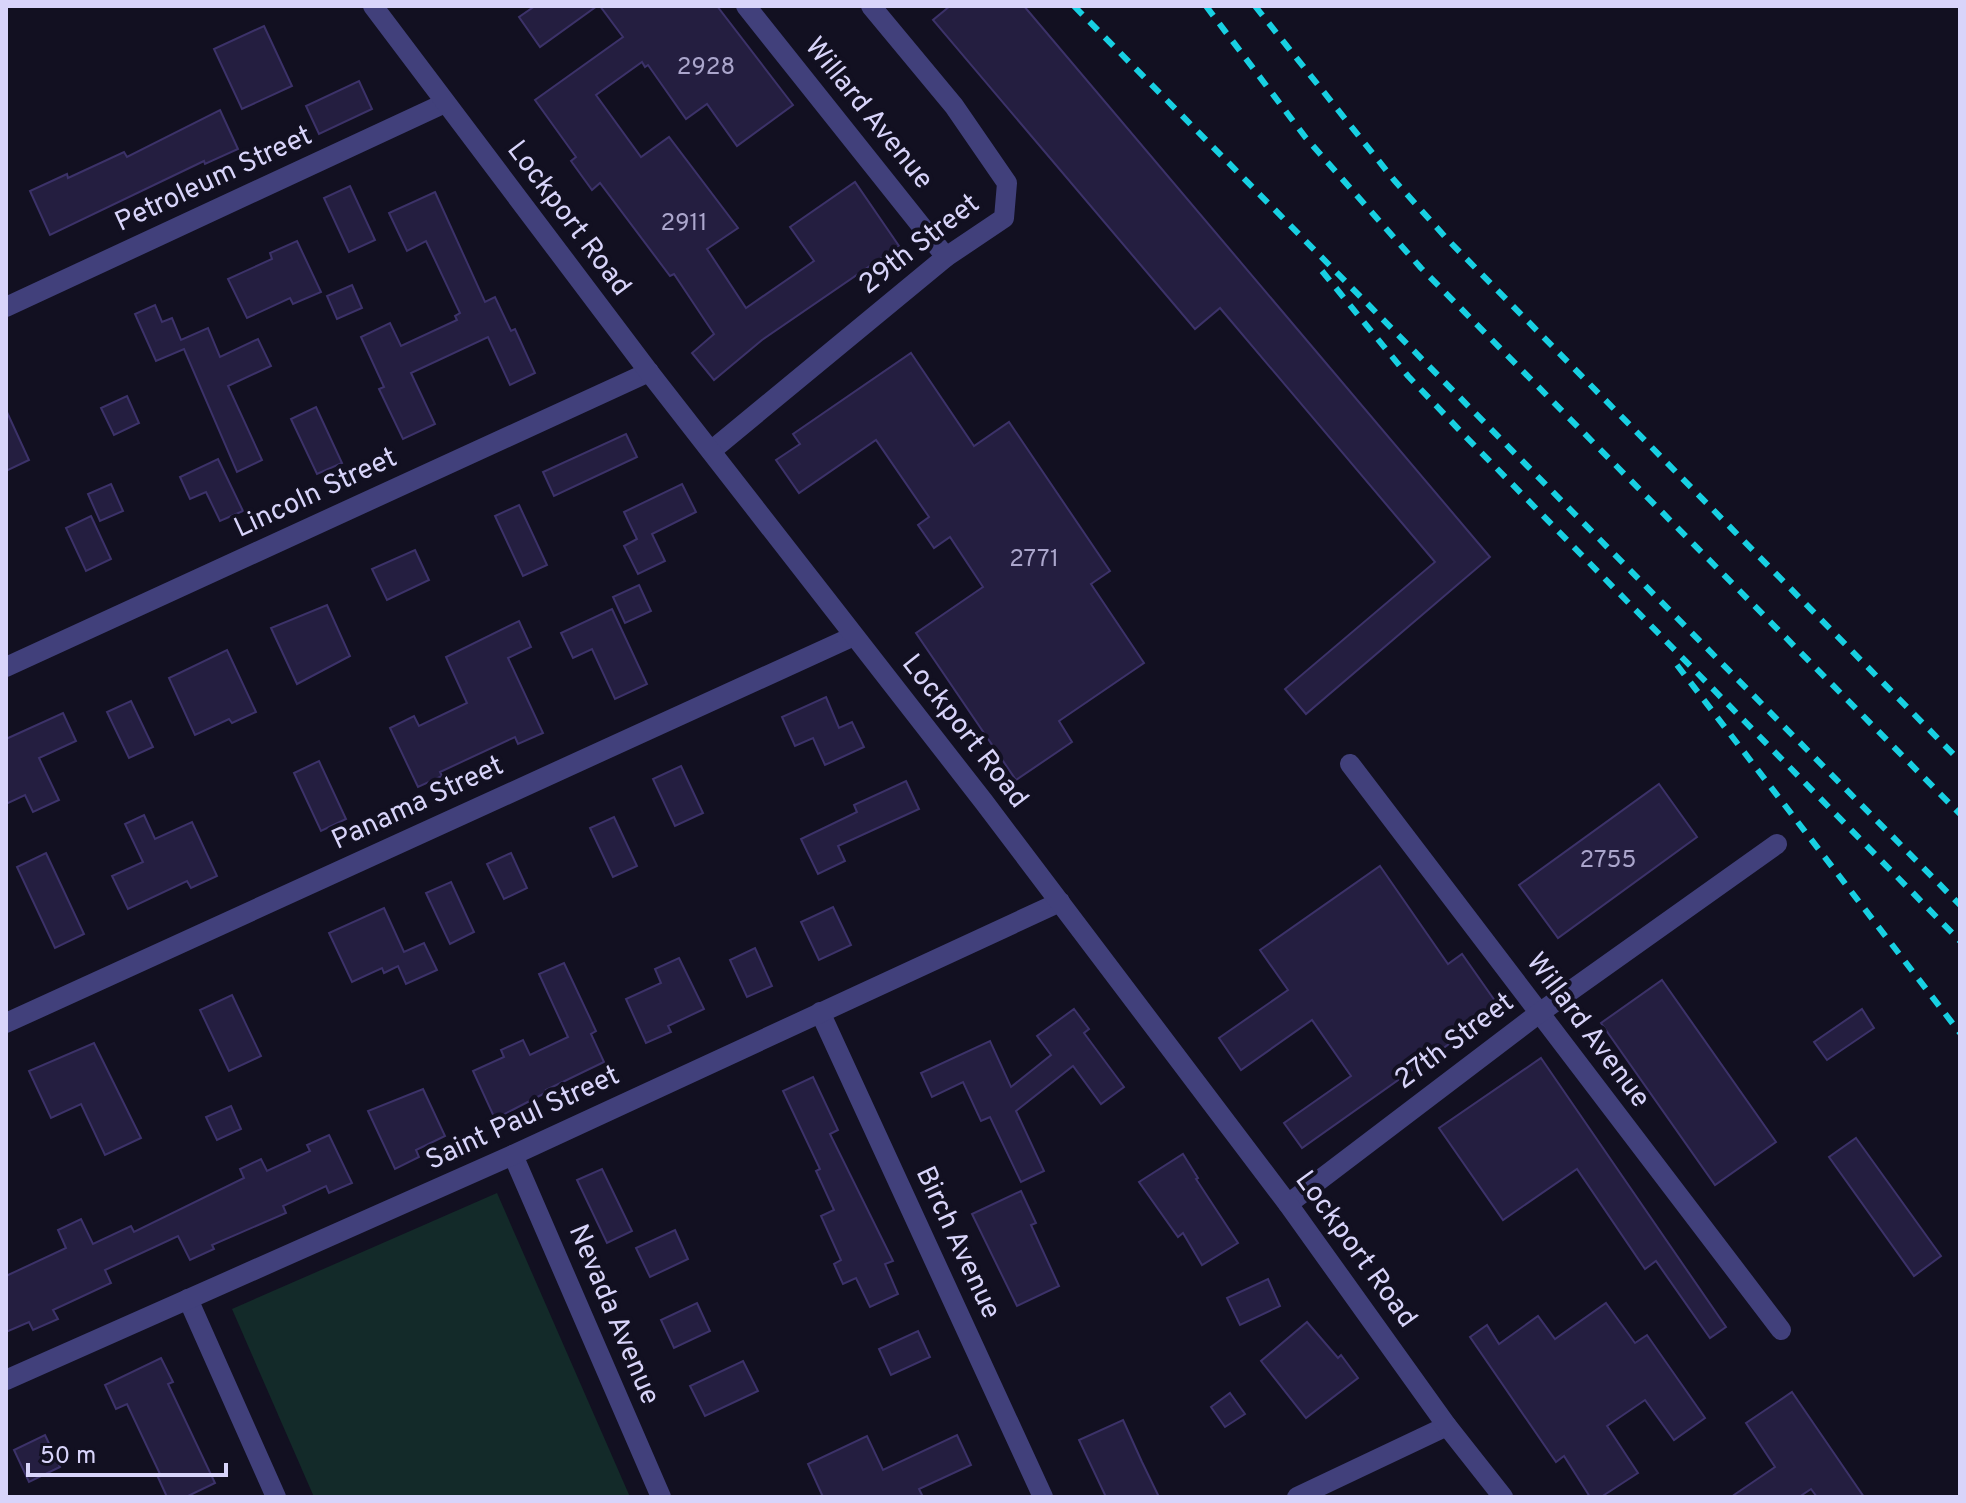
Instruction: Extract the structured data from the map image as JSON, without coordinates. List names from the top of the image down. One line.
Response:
{"streets":{"street":["Willard Avenue","Petroleum Street","Lockport Road","29th Street","Lincoln Street","Panama Street","27th Street","Saint Paul Street","Birch Avenue","Nevada Avenue"]},"crossings":[["Willard Avenue","29th Street"],["Willard Avenue","27th Street"],["Petroleum Street","Lockport Road"],["Lockport Road","29th Street"],["Lockport Road","Lincoln Street"],["Lockport Road","Panama Street"],["Lockport Road","27th Street"],["Lockport Road","Saint Paul Street"],["Saint Paul Street","Birch Avenue"],["Saint Paul Street","Nevada Avenue"]],"house_numbers":["2928","2911","2771","2755"],"scale_bar":"50 m"}
